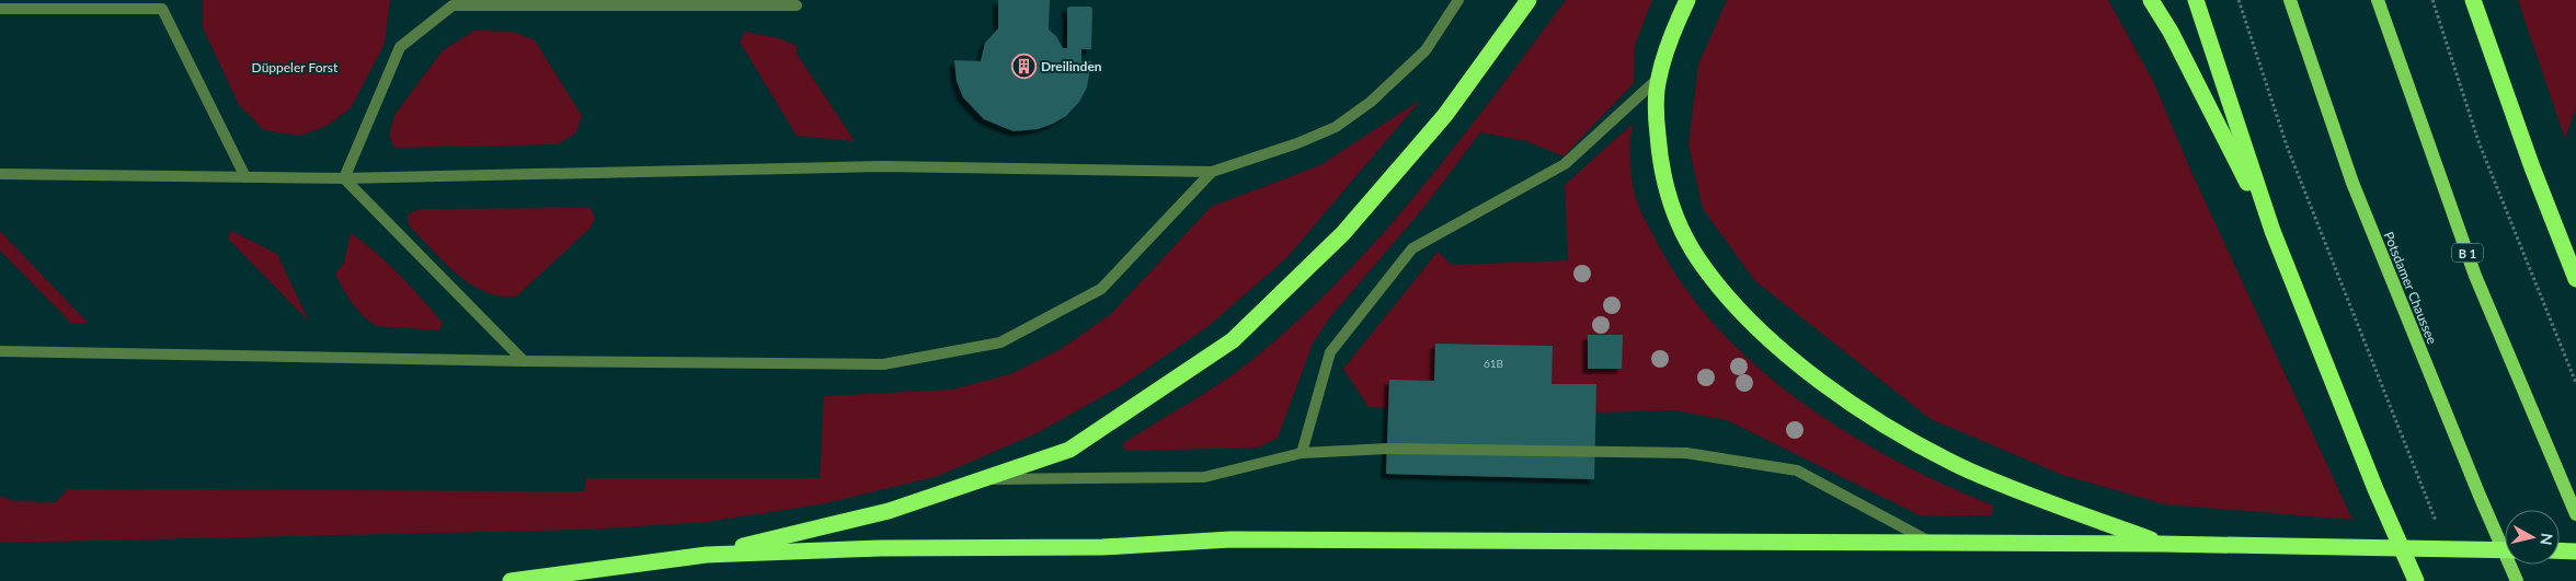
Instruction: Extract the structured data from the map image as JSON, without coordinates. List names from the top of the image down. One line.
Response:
{"streets":{"main road":["B 1","Potsdamer Chaussee"]},"parks":["Düppeler Forst"],"places":{"building":["Dreilinden"]},"house_numbers":["61B"],"north":"right"}
